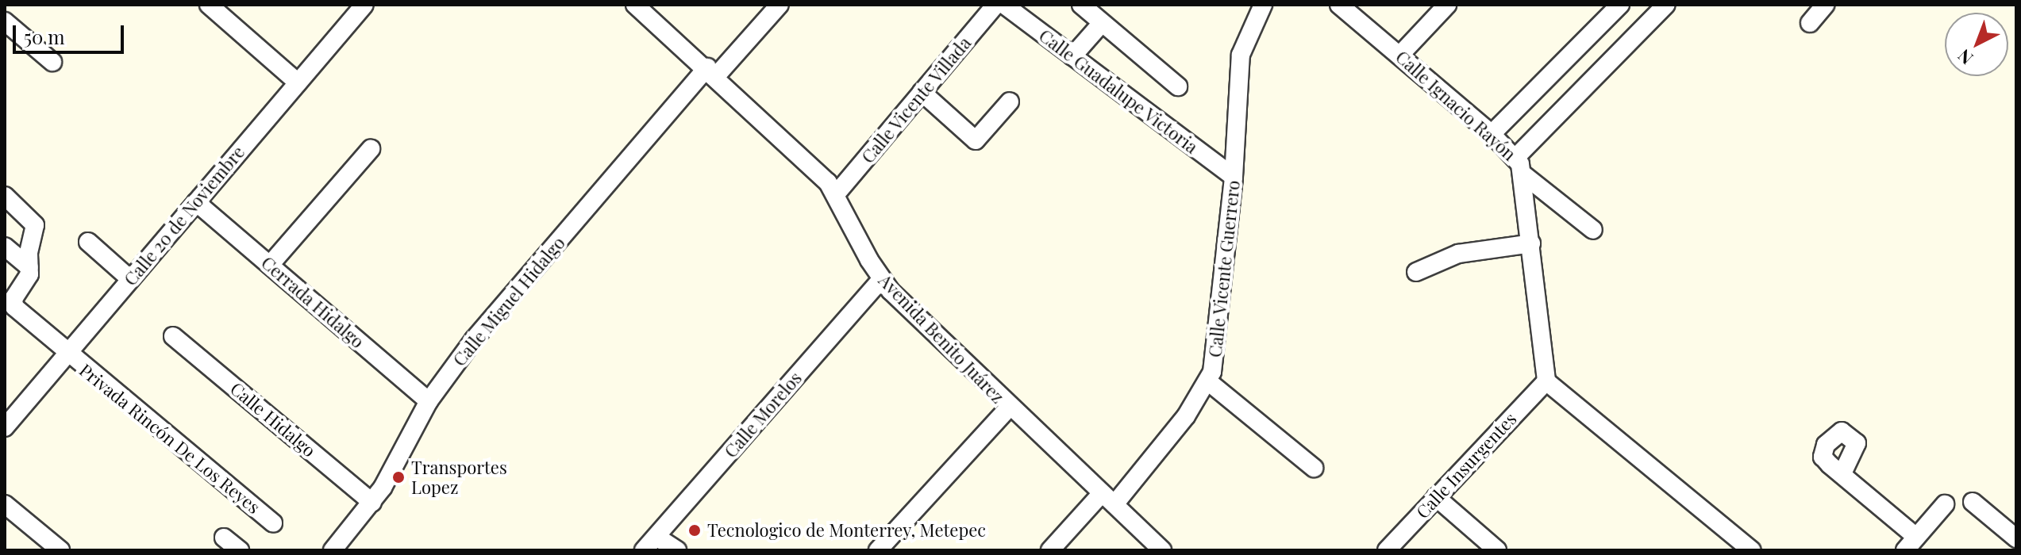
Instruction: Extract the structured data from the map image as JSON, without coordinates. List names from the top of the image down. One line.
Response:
{"streets":{"street":["Calle Guadalupe Victoria","Calle Vicente Villada","Calle Ignacio Rayón","Calle 20 de Noviembre","Calle Vicente Guerrero","Calle Miguel Hidalgo","Cerrada Hidalgo","Avenida Benito Juárez","Calle Morelos","Calle Hidalgo","Privada Rincón De Los Reyes","Calle Insurgentes"]},"crossings":[["Calle Guadalupe Victoria","Calle Vicente Guerrero"],["Calle Vicente Villada","Avenida Benito Juárez"],["Calle Ignacio Rayón","Calle Insurgentes"],["Calle 20 de Noviembre","Cerrada Hidalgo"],["Calle 20 de Noviembre","Privada Rincón De Los Reyes"],["Calle Vicente Guerrero","Avenida Benito Juárez"],["Calle Miguel Hidalgo","Cerrada Hidalgo"],["Calle Miguel Hidalgo","Avenida Benito Juárez"],["Calle Miguel Hidalgo","Calle Hidalgo"],["Avenida Benito Juárez","Calle Morelos"]],"places":["Transportes Lopez","Tecnologico de Monterrey, Metepec"],"scale_bar":"50 m","north":"bottom left"}
